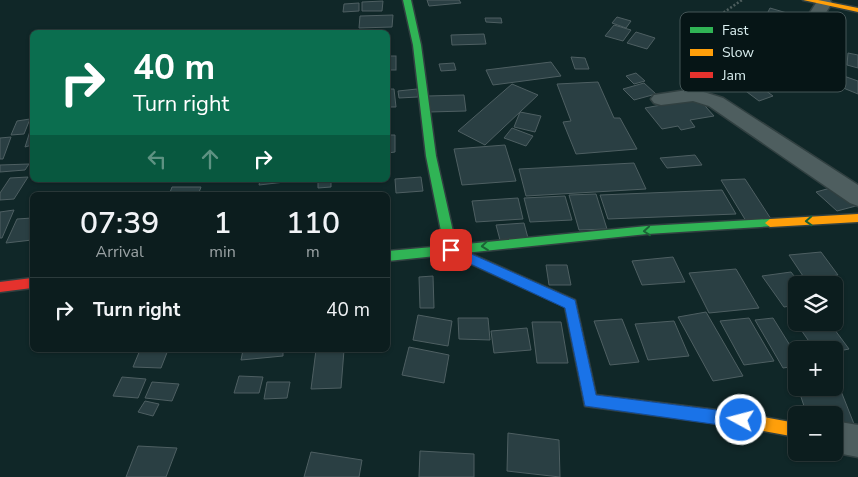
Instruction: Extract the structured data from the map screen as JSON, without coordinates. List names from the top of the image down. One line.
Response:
{"legend":["Fast","Slow","Jam"],"page":{"turn":["40 m","Turn right"],"eta":["07:39","Arrival","1","min","110","m"],"map_buttons":["+","−"],"list":[{"name":"Turn right","value":"40 m"}]}}
